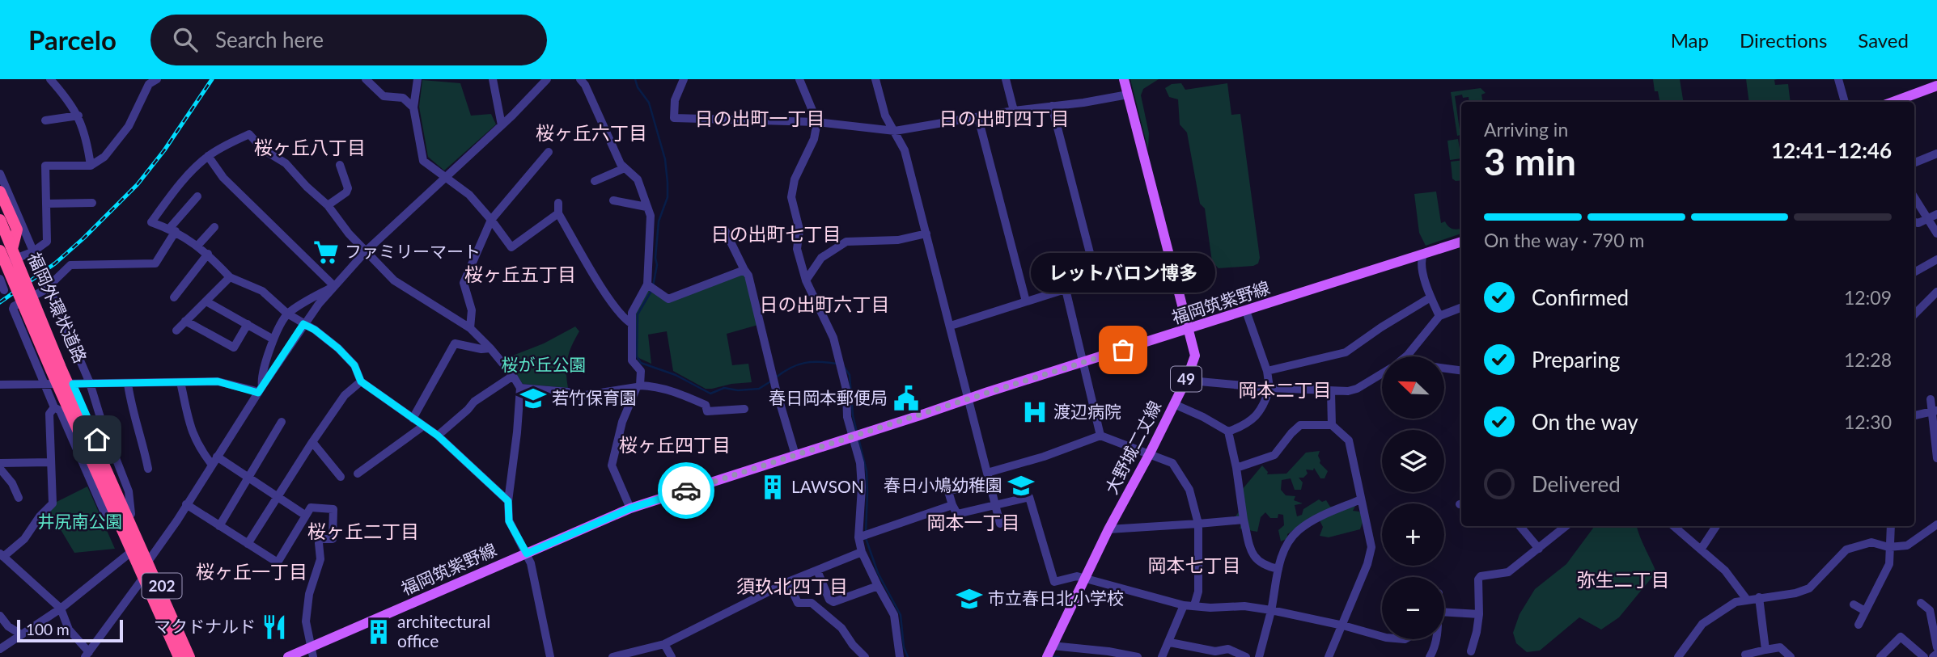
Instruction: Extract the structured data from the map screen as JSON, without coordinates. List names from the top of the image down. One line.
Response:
{"streets":{"highway":["福岡外環状道路","202"],"main road":["福岡筑紫野線","49","大野城二丈線"]},"crossings":[["福岡筑紫野線","大野城二丈線"]],"districts":["日の出町一丁目","日の出町四丁目","桜ヶ丘六丁目","桜ヶ丘八丁目","日の出町七丁目","桜ヶ丘五丁目","日の出町六丁目","岡本二丁目","桜ヶ丘四丁目","岡本一丁目","桜ヶ丘二丁目","岡本七丁目","桜ヶ丘一丁目","弥生二丁目","須玖北四丁目"],"parks":["桜が丘公園","井尻南公園"],"places":{"supermarket":["ファミリーマート"],"other":["レットバロン博多"],"school or university":["若竹保育園","春日小鳩幼稚園","市立春日北小学校"],"public building":["春日岡本郵便局"],"hospital":["渡辺病院"],"building":["LAWSON","architectural office"],"restaurant":["マクドナルド"]},"scale_bar":"100 m","north":"top left","page":{"header":"Parcelo","search":"Search here","nav":["Map","Directions","Saved"],"heading":["3 min","Arriving in","12:41–12:46"],"bar":"On the way · 790 m","bubble":"レットバロン博多","list":[["Confirmed","12:09"],["Preparing","12:28"],["On the way","12:30"],"Delivered"],"map_buttons":["+","−"],"scale":"100 m"}}
